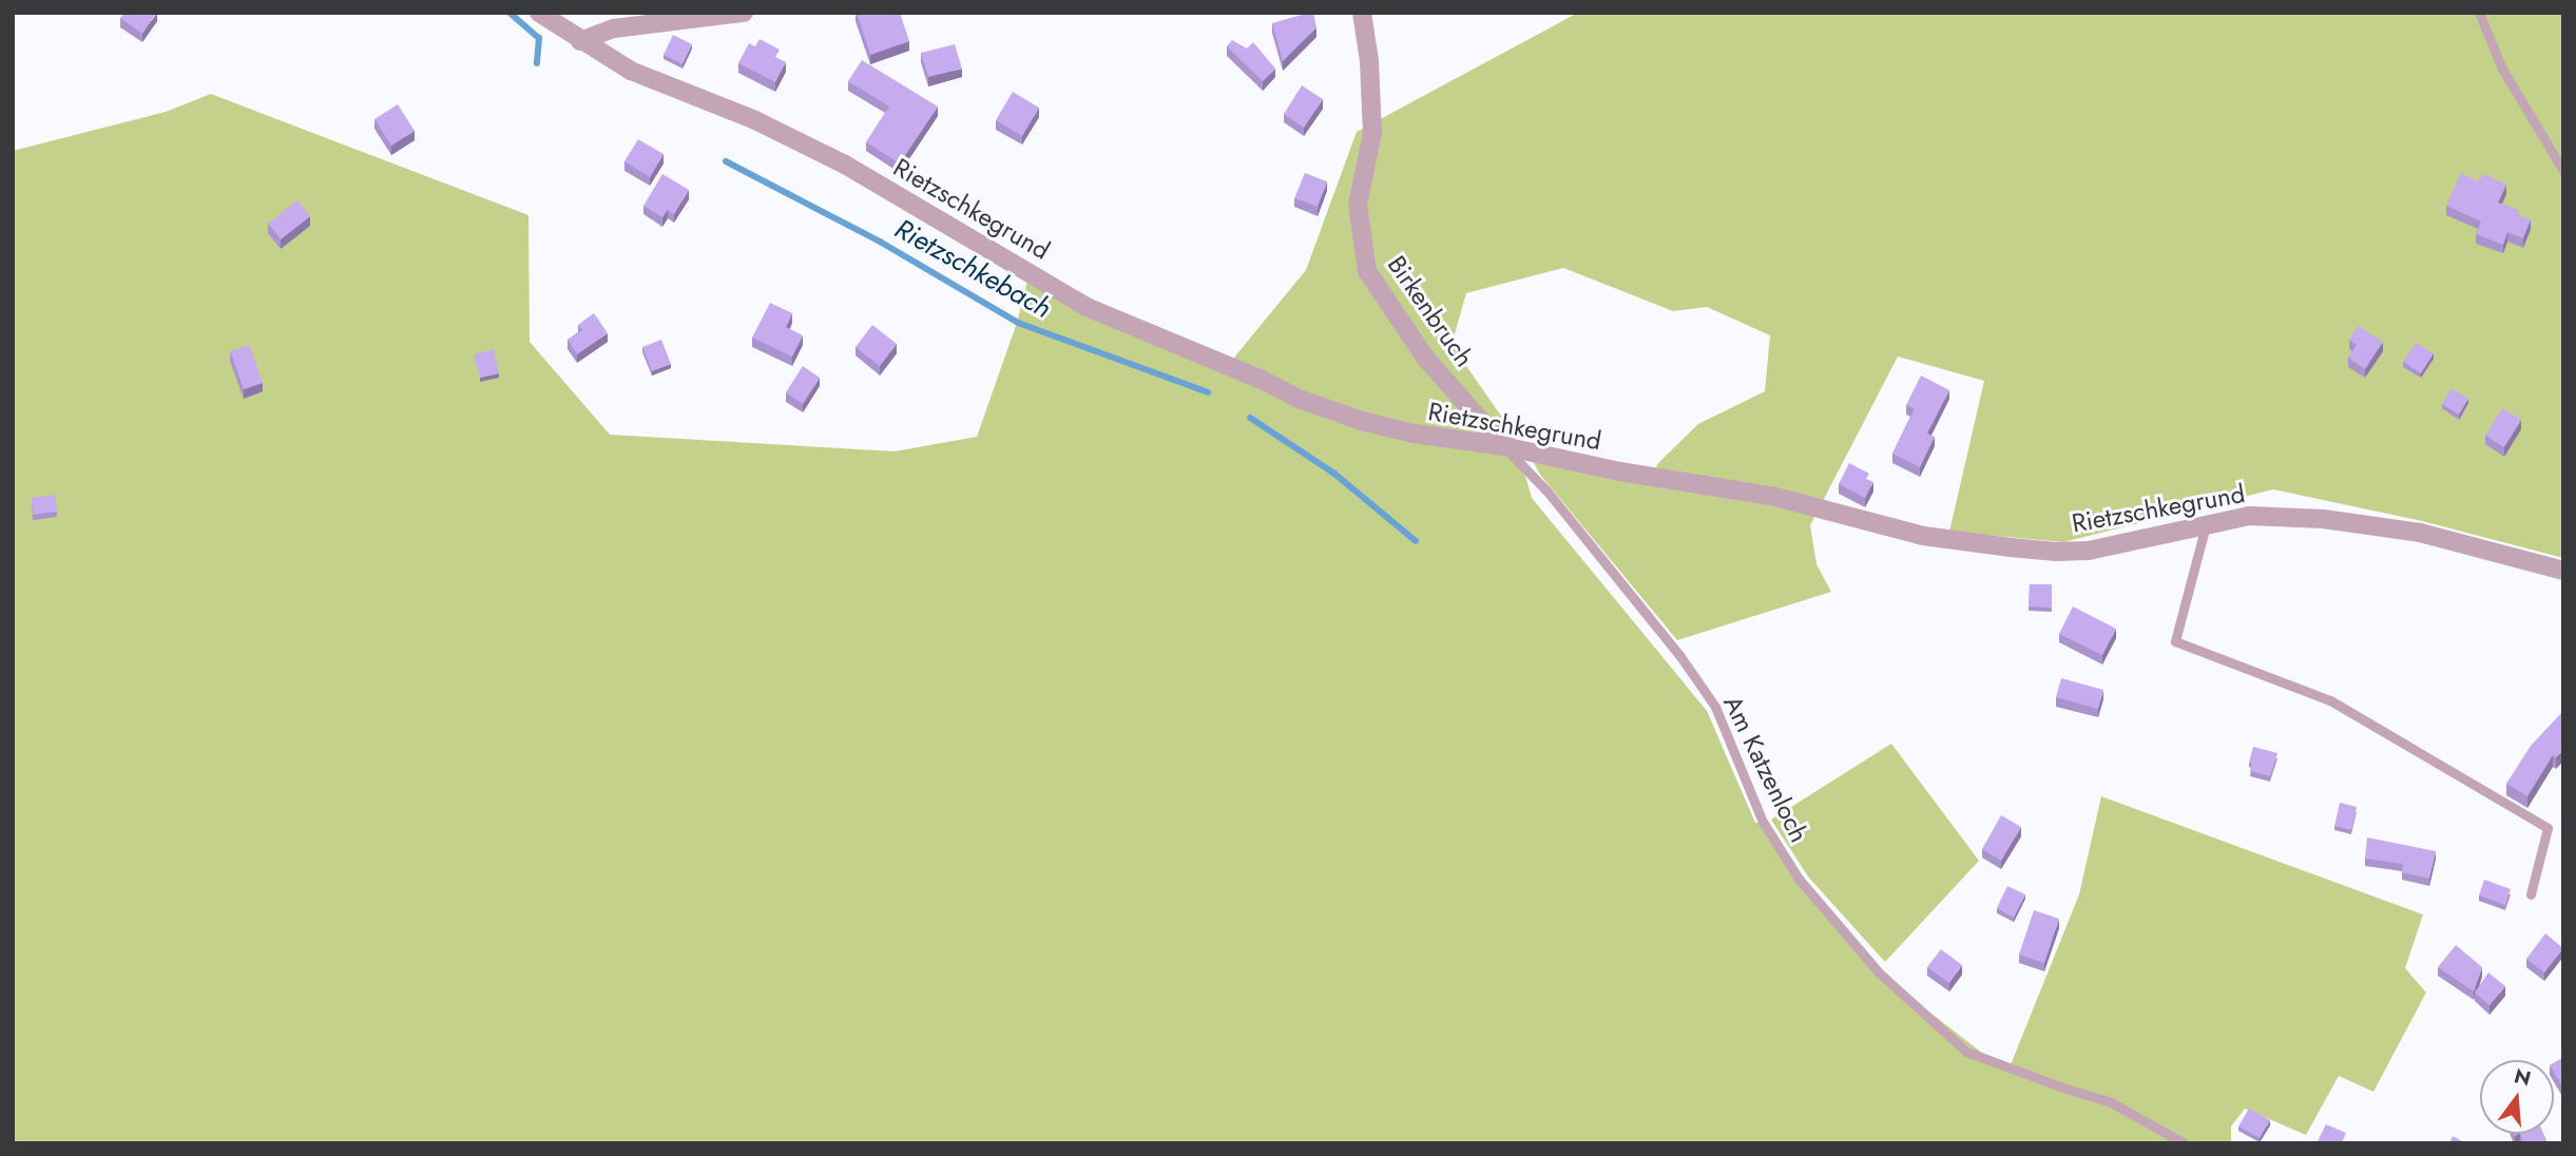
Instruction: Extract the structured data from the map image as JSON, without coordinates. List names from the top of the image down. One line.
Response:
{"streets":{"street":["Rietzschkegrund","Birkenbruch"],"lane":["Am Katzenloch"]},"crossings":[["Rietzschkegrund","Birkenbruch"],["Rietzschkegrund","Am Katzenloch"],["Birkenbruch","Am Katzenloch"]],"water":["Rietzschkebach"],"north":"top"}
